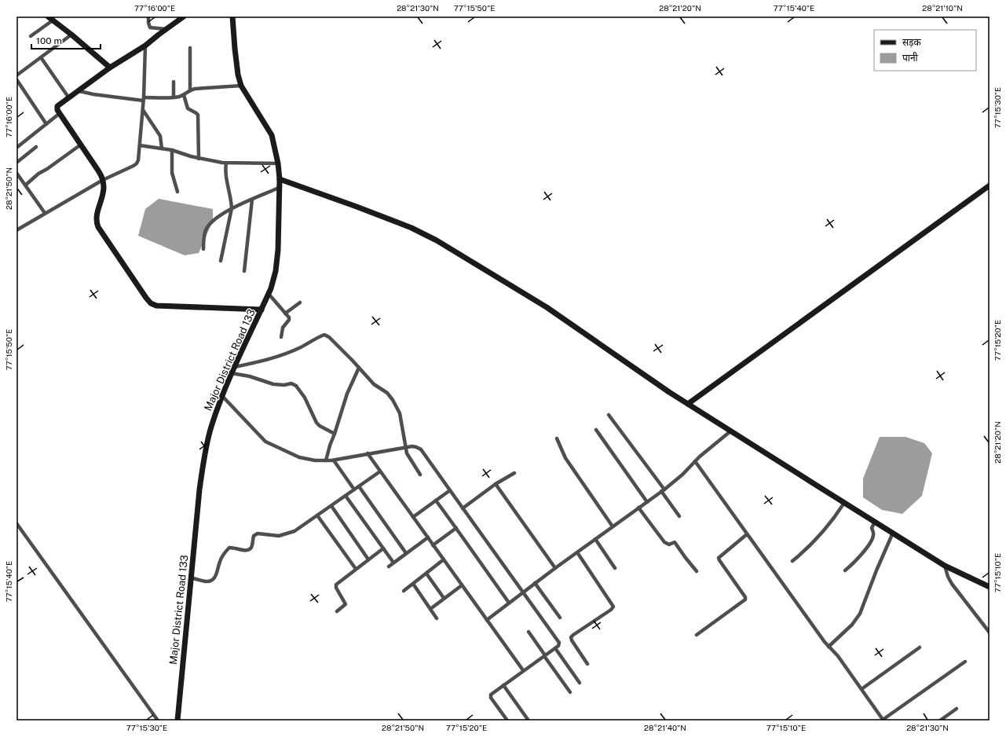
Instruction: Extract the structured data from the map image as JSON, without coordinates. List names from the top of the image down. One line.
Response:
{"streets":{"street":["Major District Road 133"]},"legend":["सड़क","पानी"],"scale_bar":"100 m","coordinates":["77°16'00\"E","28°21'30\"N","77°15'50\"E","28°21'20\"N","77°15'40\"E","28°21'10\"N","77°15'30\"E","28°21'50\"N","77°15'20\"E","77°15'10\"E","28°21'40\"N"]}
